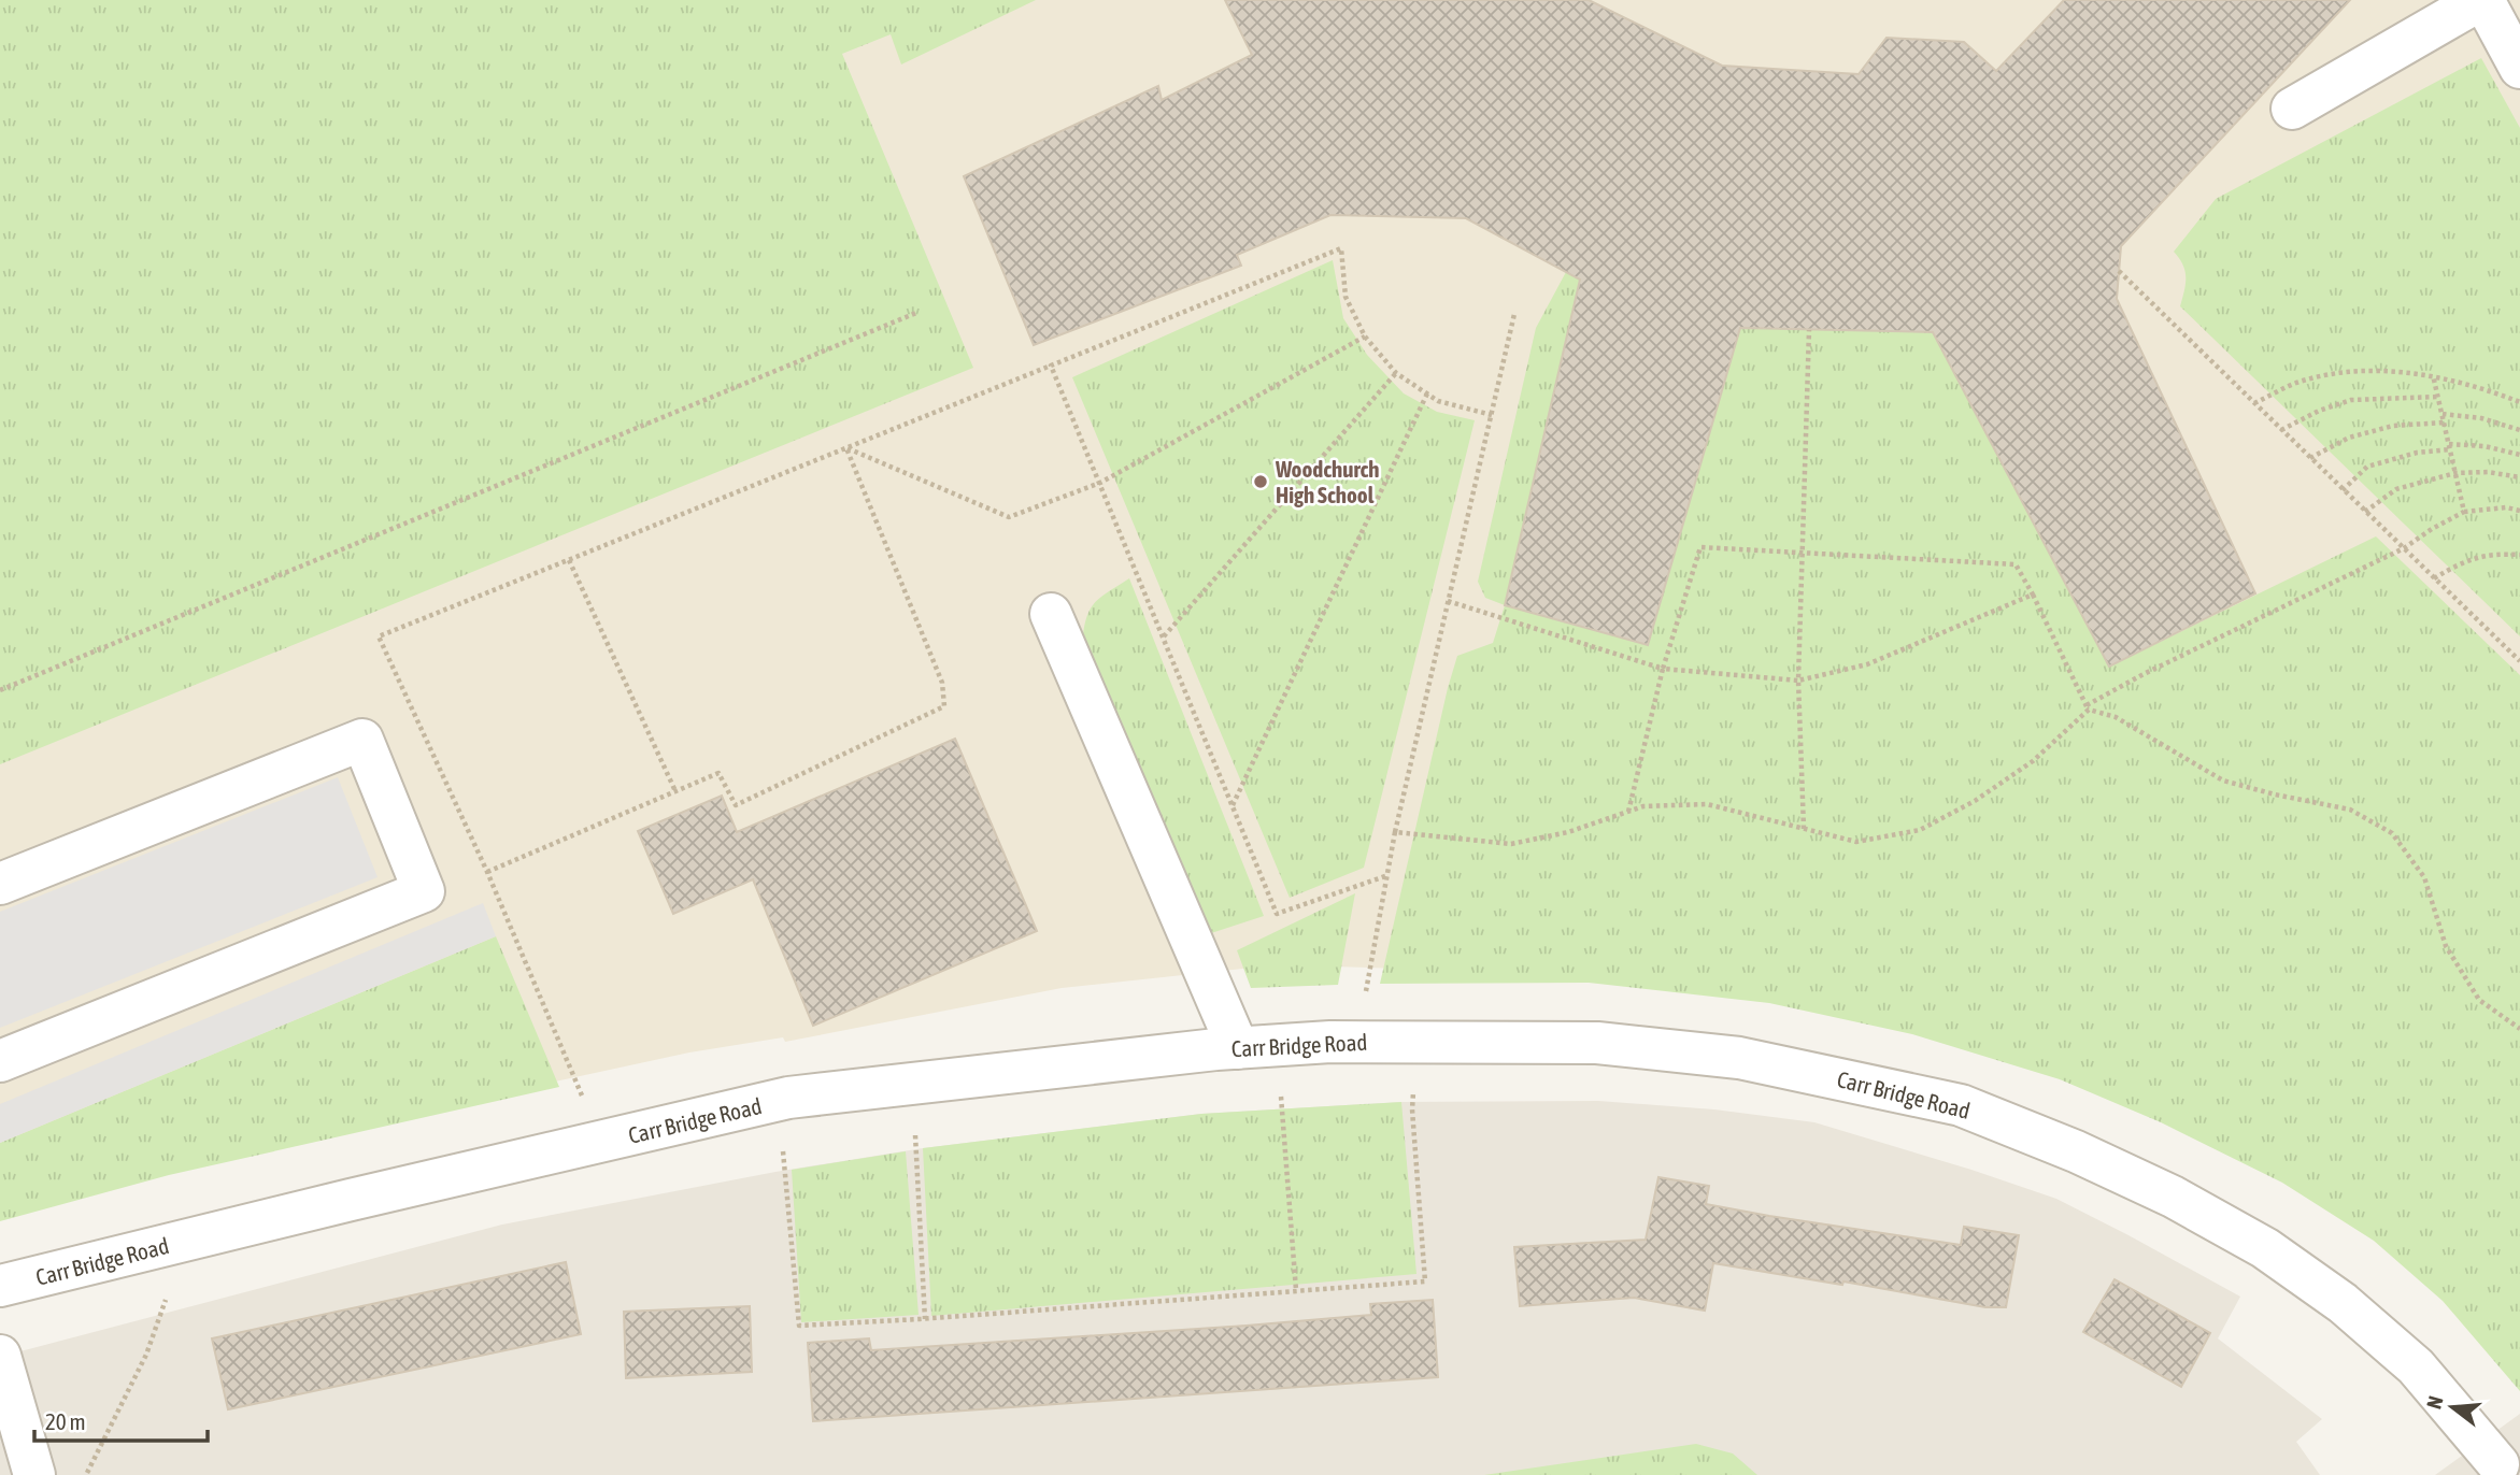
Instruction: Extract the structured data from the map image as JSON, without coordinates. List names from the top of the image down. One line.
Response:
{"streets":{"street":["Carr Bridge Road"]},"places":["Woodchurch High School"],"scale_bar":"20 m","north":"left"}
